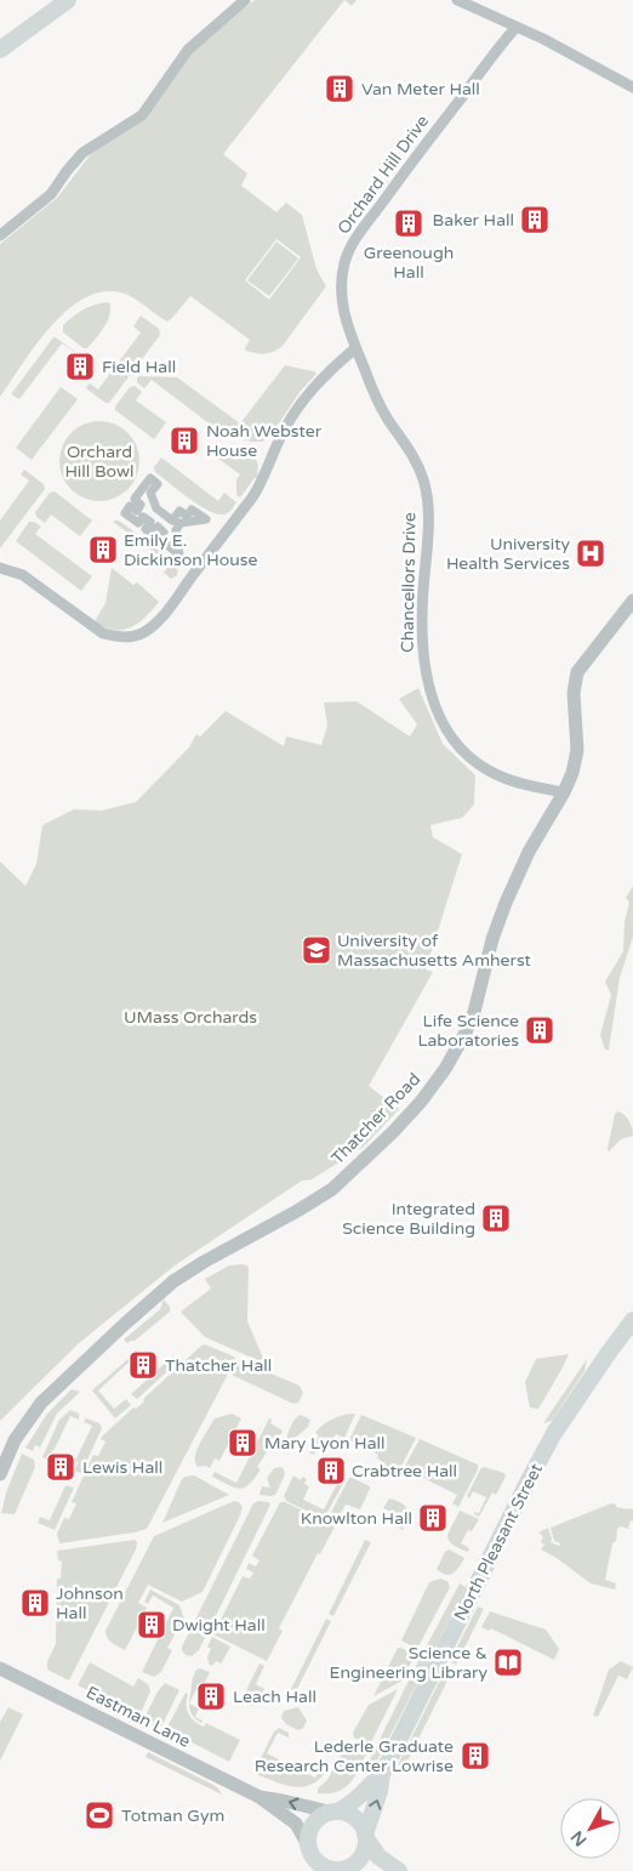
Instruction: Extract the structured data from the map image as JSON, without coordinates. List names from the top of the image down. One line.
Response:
{"streets":{"main road":["North Pleasant Street"],"street":["Orchard Hill Drive","Chancellors Drive","Thatcher Road","Eastman Lane"]},"crossings":[["Orchard Hill Drive","Chancellors Drive"],["Chancellors Drive","Thatcher Road"],["North Pleasant Street","Eastman Lane"]],"parks":["Orchard Hill Bowl","UMass Orchards"],"places":{"building":["Van Meter Hall","Baker Hall","Greenough Hall","Field Hall","Noah Webster House","Emily E. Dickinson House","Life Science Laboratories","Integrated Science Building","Thatcher Hall","Mary Lyon Hall","Lewis Hall","Crabtree Hall","Knowlton Hall","Johnson Hall","Dwight Hall","Leach Hall","Lederle Graduate Research Center Lowrise"],"hospital":["University Health Services"],"school or university":["University of Massachusetts Amherst"],"library":["Science & Engineering Library"],"sports":["Totman Gym"]},"north":"bottom left"}
